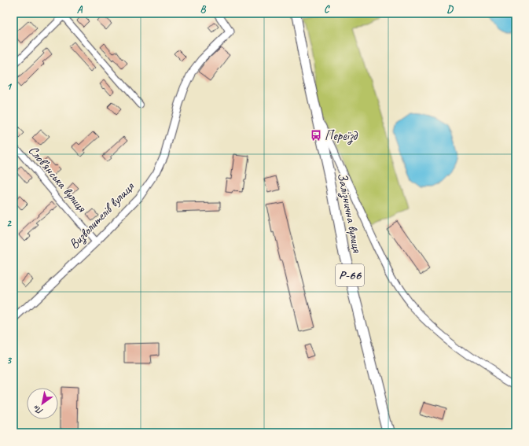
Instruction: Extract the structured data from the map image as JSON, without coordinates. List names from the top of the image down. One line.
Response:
{"streets":{"main road":["Залізнична вулиця","Р-66"],"street":["Слов’янська вулиця","Визволителів вулиця"]},"crossings":[["Слов’янська вулиця","Визволителів вулиця"]],"places":{"bus stop":["Переїзд"]},"north":"bottom left","grid":{"columns":["A","B","C","D"],"rows":["1","2","3"]}}
